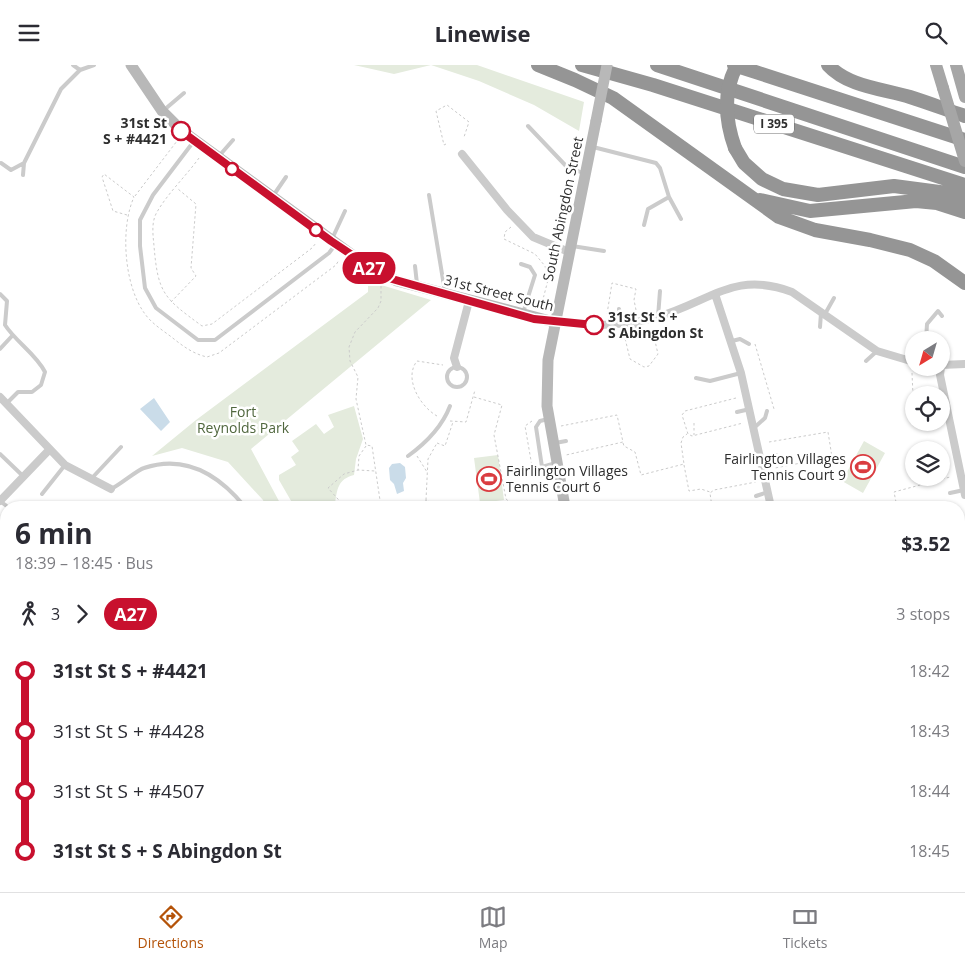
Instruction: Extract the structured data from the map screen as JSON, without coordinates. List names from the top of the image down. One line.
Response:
{"streets":{"highway":["I 395"],"street":["South Abingdon Street","31st Street South"]},"crossings":[["South Abingdon Street","31st Street South"]],"parks":["Fort Reynolds Park"],"places":{"other":["31st St S + #4421","31st St S + S Abingdon St"],"sports":["Fairlington Villages Tennis Court 9","Fairlington Villages Tennis Court 6"]},"lines":["bus line A27"],"north":"bottom left","page":{"header":"Linewise","on_map":"A27","heading":["6 min","18:39 – 18:45 · Bus","$3.52"],"legs":["3","A27","3 stops"],"list":[{"name":"31st St S + #4421","value":"18:42"},{"name":"31st St S + #4428","value":"18:43"},{"name":"31st St S + #4507","value":"18:44"},{"name":"31st St S + S Abingdon St","value":"18:45"}],"tabs":["Directions","Map","Tickets"]}}
